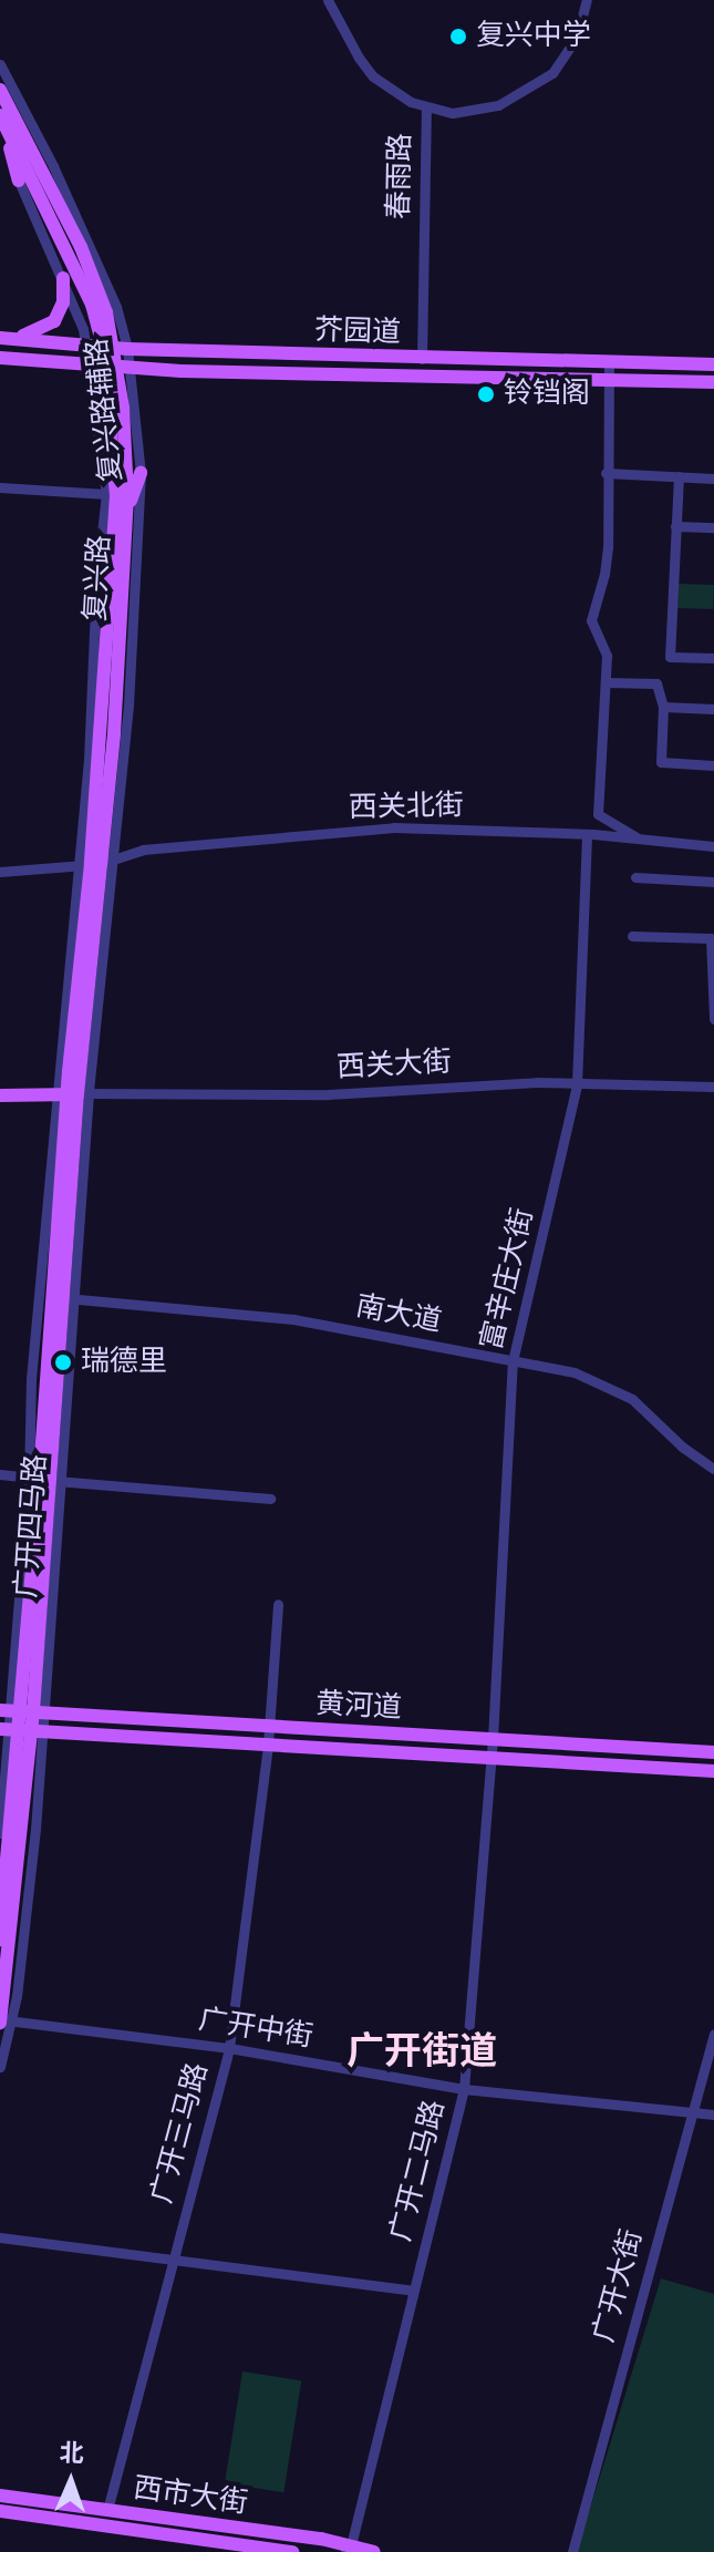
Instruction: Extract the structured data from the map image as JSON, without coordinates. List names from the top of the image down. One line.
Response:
{"streets":{"main road":["芥园道","复兴路","广开四马路","黄河道","西市大街"],"street":["春雨路","复兴路辅路","西关北街","西关大街","富辛庄大街","南大道","广开中街","广开三马路","广开二马路","广开大街"]},"crossings":[["春雨路","芥园道"],["芥园道","复兴路辅路"],["芥园道","复兴路"],["复兴路辅路","复兴路"],["复兴路辅路","西关北街"],["复兴路辅路","西关大街"],["复兴路辅路","广开四马路"],["复兴路","西关北街"],["复兴路","西关大街"],["复兴路","广开四马路"],["西关北街","富辛庄大街"],["西关大街","富辛庄大街"],["西关大街","广开四马路"],["富辛庄大街","南大道"],["富辛庄大街","黄河道"],["富辛庄大街","广开二马路"],["南大道","广开四马路"],["广开四马路","黄河道"],["广开四马路","广开中街"],["黄河道","广开三马路"],["黄河道","广开二马路"],["广开中街","广开三马路"],["广开中街","广开二马路"],["广开中街","广开大街"],["广开三马路","西市大街"],["广开二马路","西市大街"]],"districts":["广开街道"],"places":["复兴中学","铃铛阁","瑞德里"],"north":"top"}
